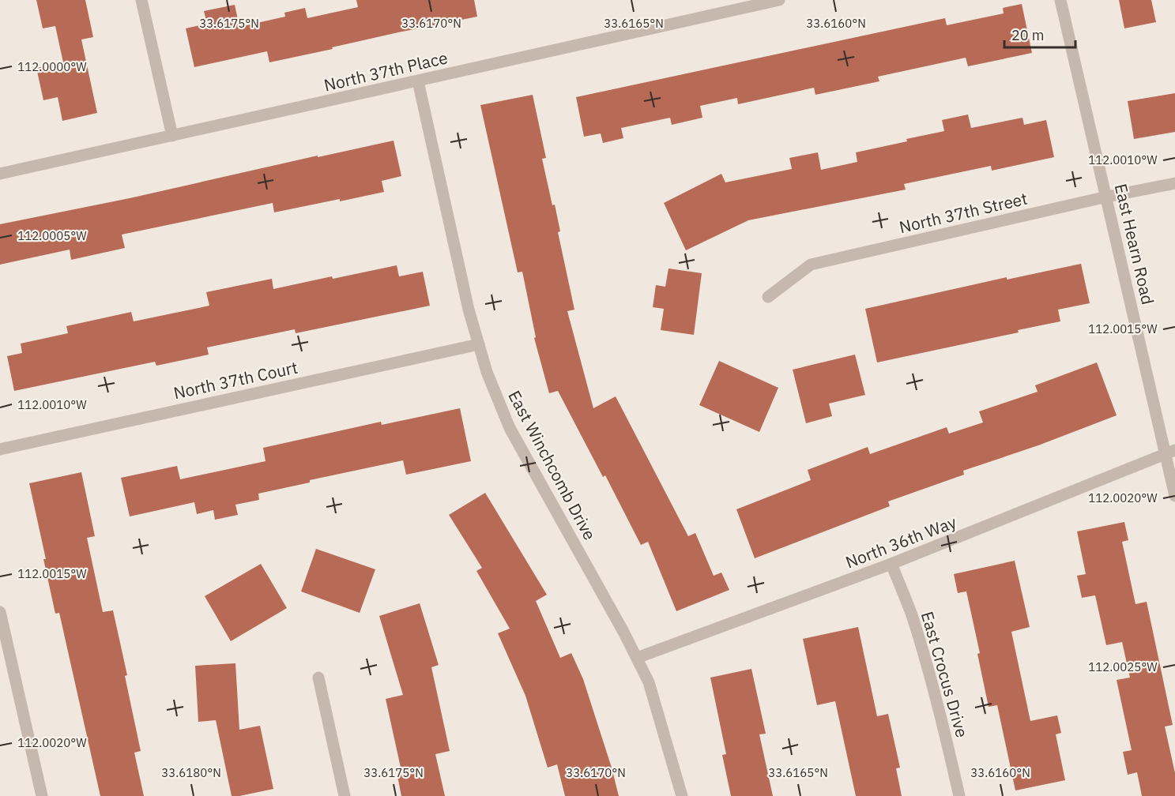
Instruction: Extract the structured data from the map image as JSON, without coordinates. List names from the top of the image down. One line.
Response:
{"streets":{"street":["North 37th Place","North 37th Street","East Hearn Road","North 37th Court","East Winchcomb Drive","North 36th Way","East Crocus Drive"]},"crossings":[["North 37th Place","East Winchcomb Drive"],["North 37th Street","East Hearn Road"],["East Hearn Road","North 36th Way"],["North 37th Court","East Winchcomb Drive"],["East Winchcomb Drive","North 36th Way"],["North 36th Way","East Crocus Drive"]],"scale_bar":"20 m","coordinates":["33.6175°N","33.6170°N","33.6165°N","33.6160°N","112.0000°W","112.0010°W","112.0005°W","112.0015°W","112.0020°W","112.0025°W","33.6180°N"]}
